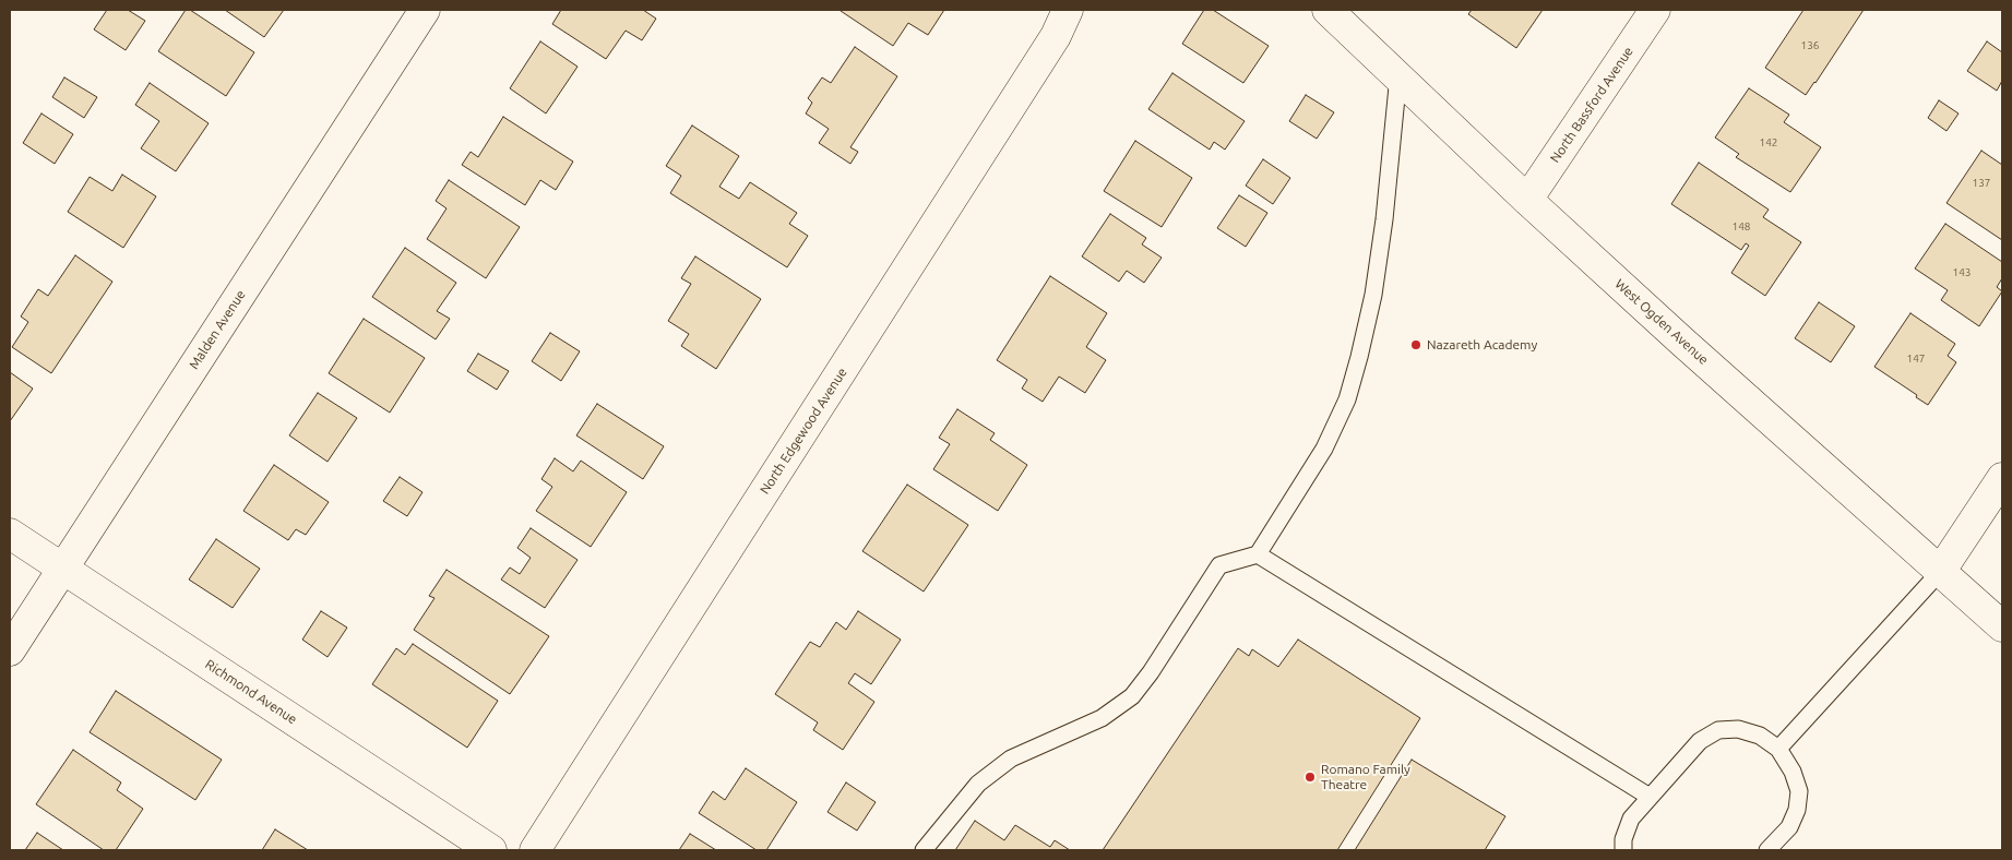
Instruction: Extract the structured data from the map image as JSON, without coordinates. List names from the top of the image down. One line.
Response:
{"streets":{"street":["North Bassford Avenue","West Ogden Avenue","Malden Avenue","North Edgewood Avenue","Richmond Avenue"]},"crossings":[["North Bassford Avenue","West Ogden Avenue"],["Malden Avenue","Richmond Avenue"]],"places":["Nazareth Academy","Romano Family Theatre"],"house_numbers":["136","142","137","148","143","147"]}
